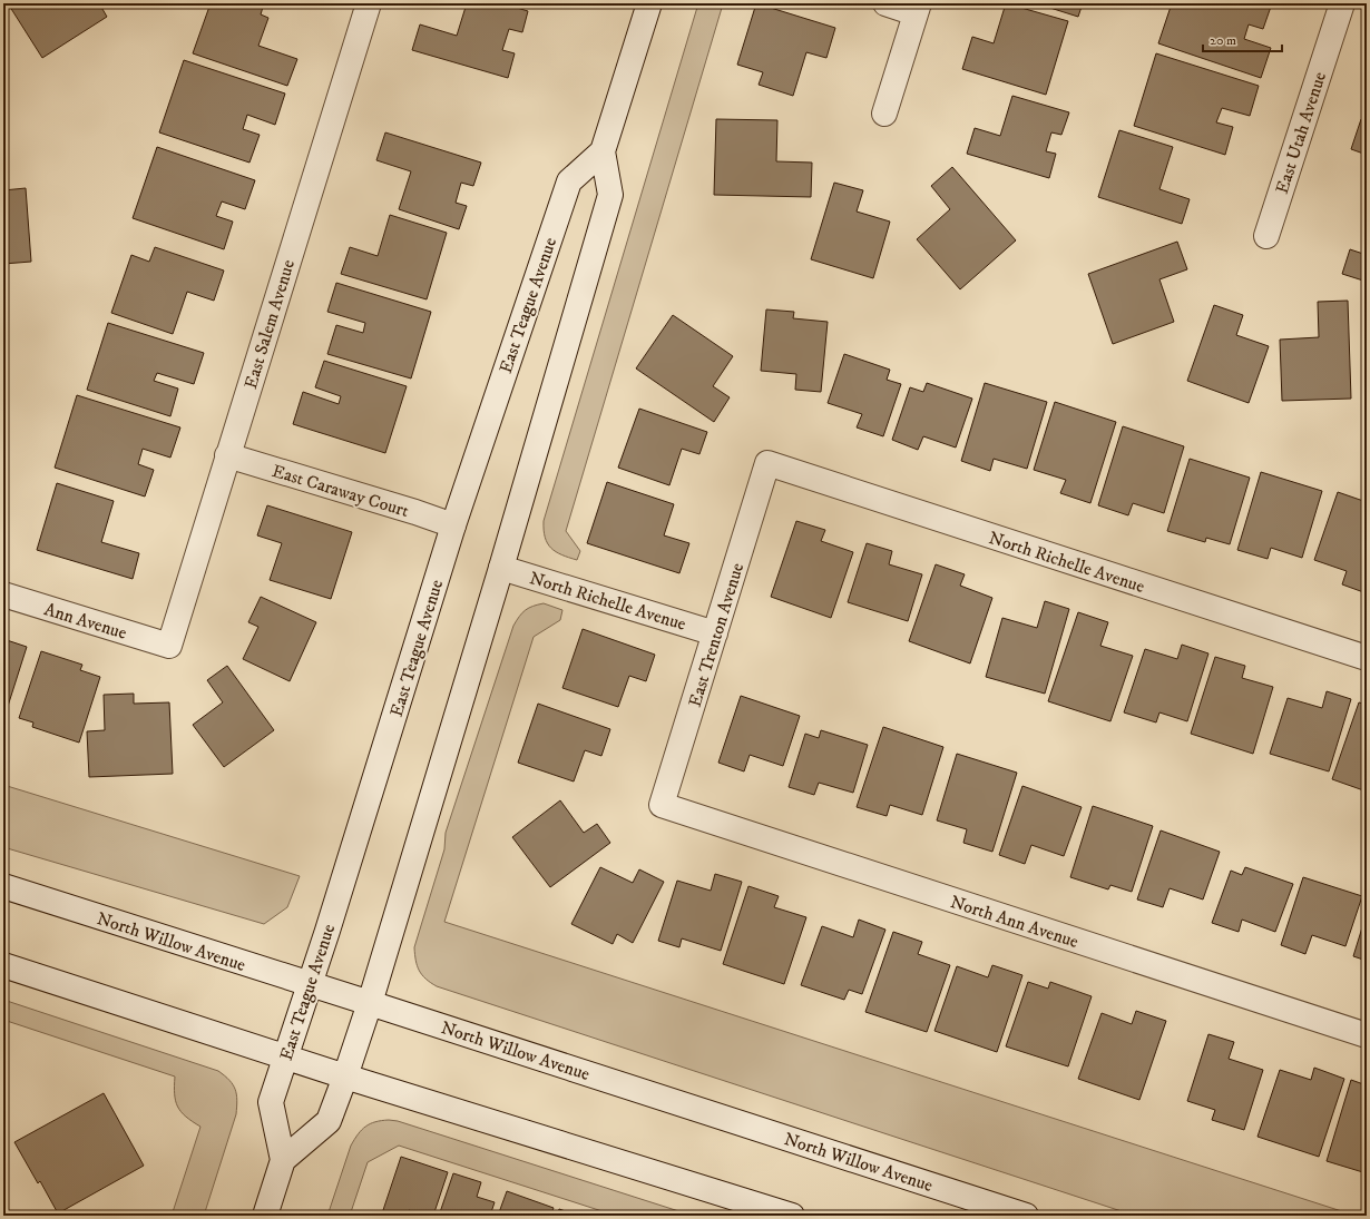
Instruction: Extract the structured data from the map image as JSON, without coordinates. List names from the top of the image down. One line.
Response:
{"streets":{"street":["East Utah Avenue","East Teague Avenue","East Salem Avenue","East Caraway Court","North Richelle Avenue","Ann Avenue","East Trenton Avenue","North Ann Avenue","North Willow Avenue"]},"crossings":[["East Teague Avenue","East Caraway Court"],["East Teague Avenue","North Willow Avenue"],["East Salem Avenue","East Caraway Court"],["East Salem Avenue","Ann Avenue"],["North Richelle Avenue","East Trenton Avenue"],["East Trenton Avenue","North Ann Avenue"]],"scale_bar":"20 m"}
